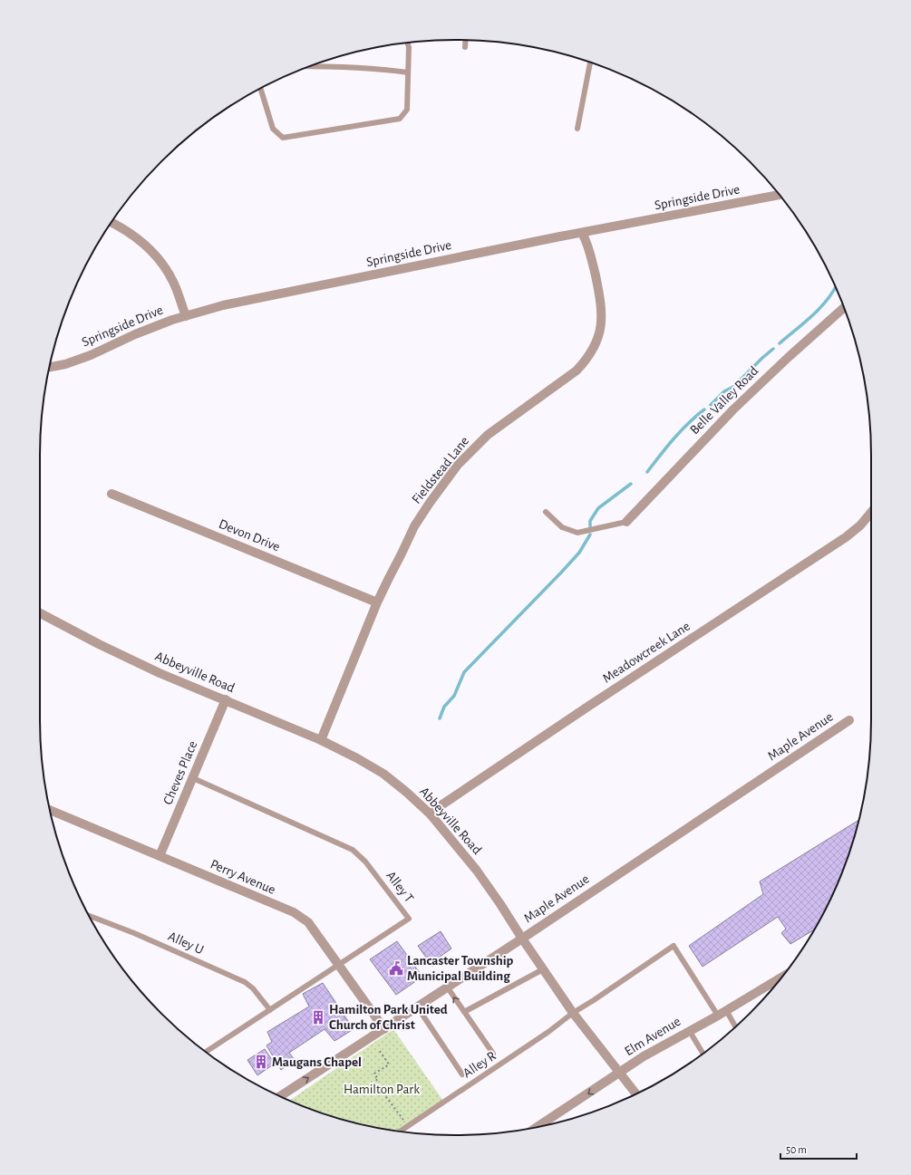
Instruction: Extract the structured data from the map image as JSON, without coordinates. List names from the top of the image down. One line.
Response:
{"streets":{"street":["Springside Drive","Belle Valley Road","Fieldstead Lane","Devon Drive","Meadowcreek Lane","Abbeyville Road","Maple Avenue","Cheves Place","Perry Avenue","Elm Avenue"],"lane":["Alley T","Alley U","Alley R"]},"crossings":[["Springside Drive","Fieldstead Lane"],["Fieldstead Lane","Devon Drive"],["Fieldstead Lane","Abbeyville Road"],["Meadowcreek Lane","Abbeyville Road"],["Abbeyville Road","Maple Avenue"],["Abbeyville Road","Cheves Place"],["Abbeyville Road","Elm Avenue"],["Abbeyville Road","Alley R"],["Maple Avenue","Perry Avenue"],["Cheves Place","Perry Avenue"],["Cheves Place","Alley T"],["Perry Avenue","Alley T"],["Alley T","Alley U"],["Elm Avenue","Alley R"]],"parks":["Hamilton Park"],"places":{"public building":["Lancaster Township Municipal Building"],"building":["Hamilton Park United Church of Christ","Maugans Chapel"]},"scale_bar":"50 m"}
